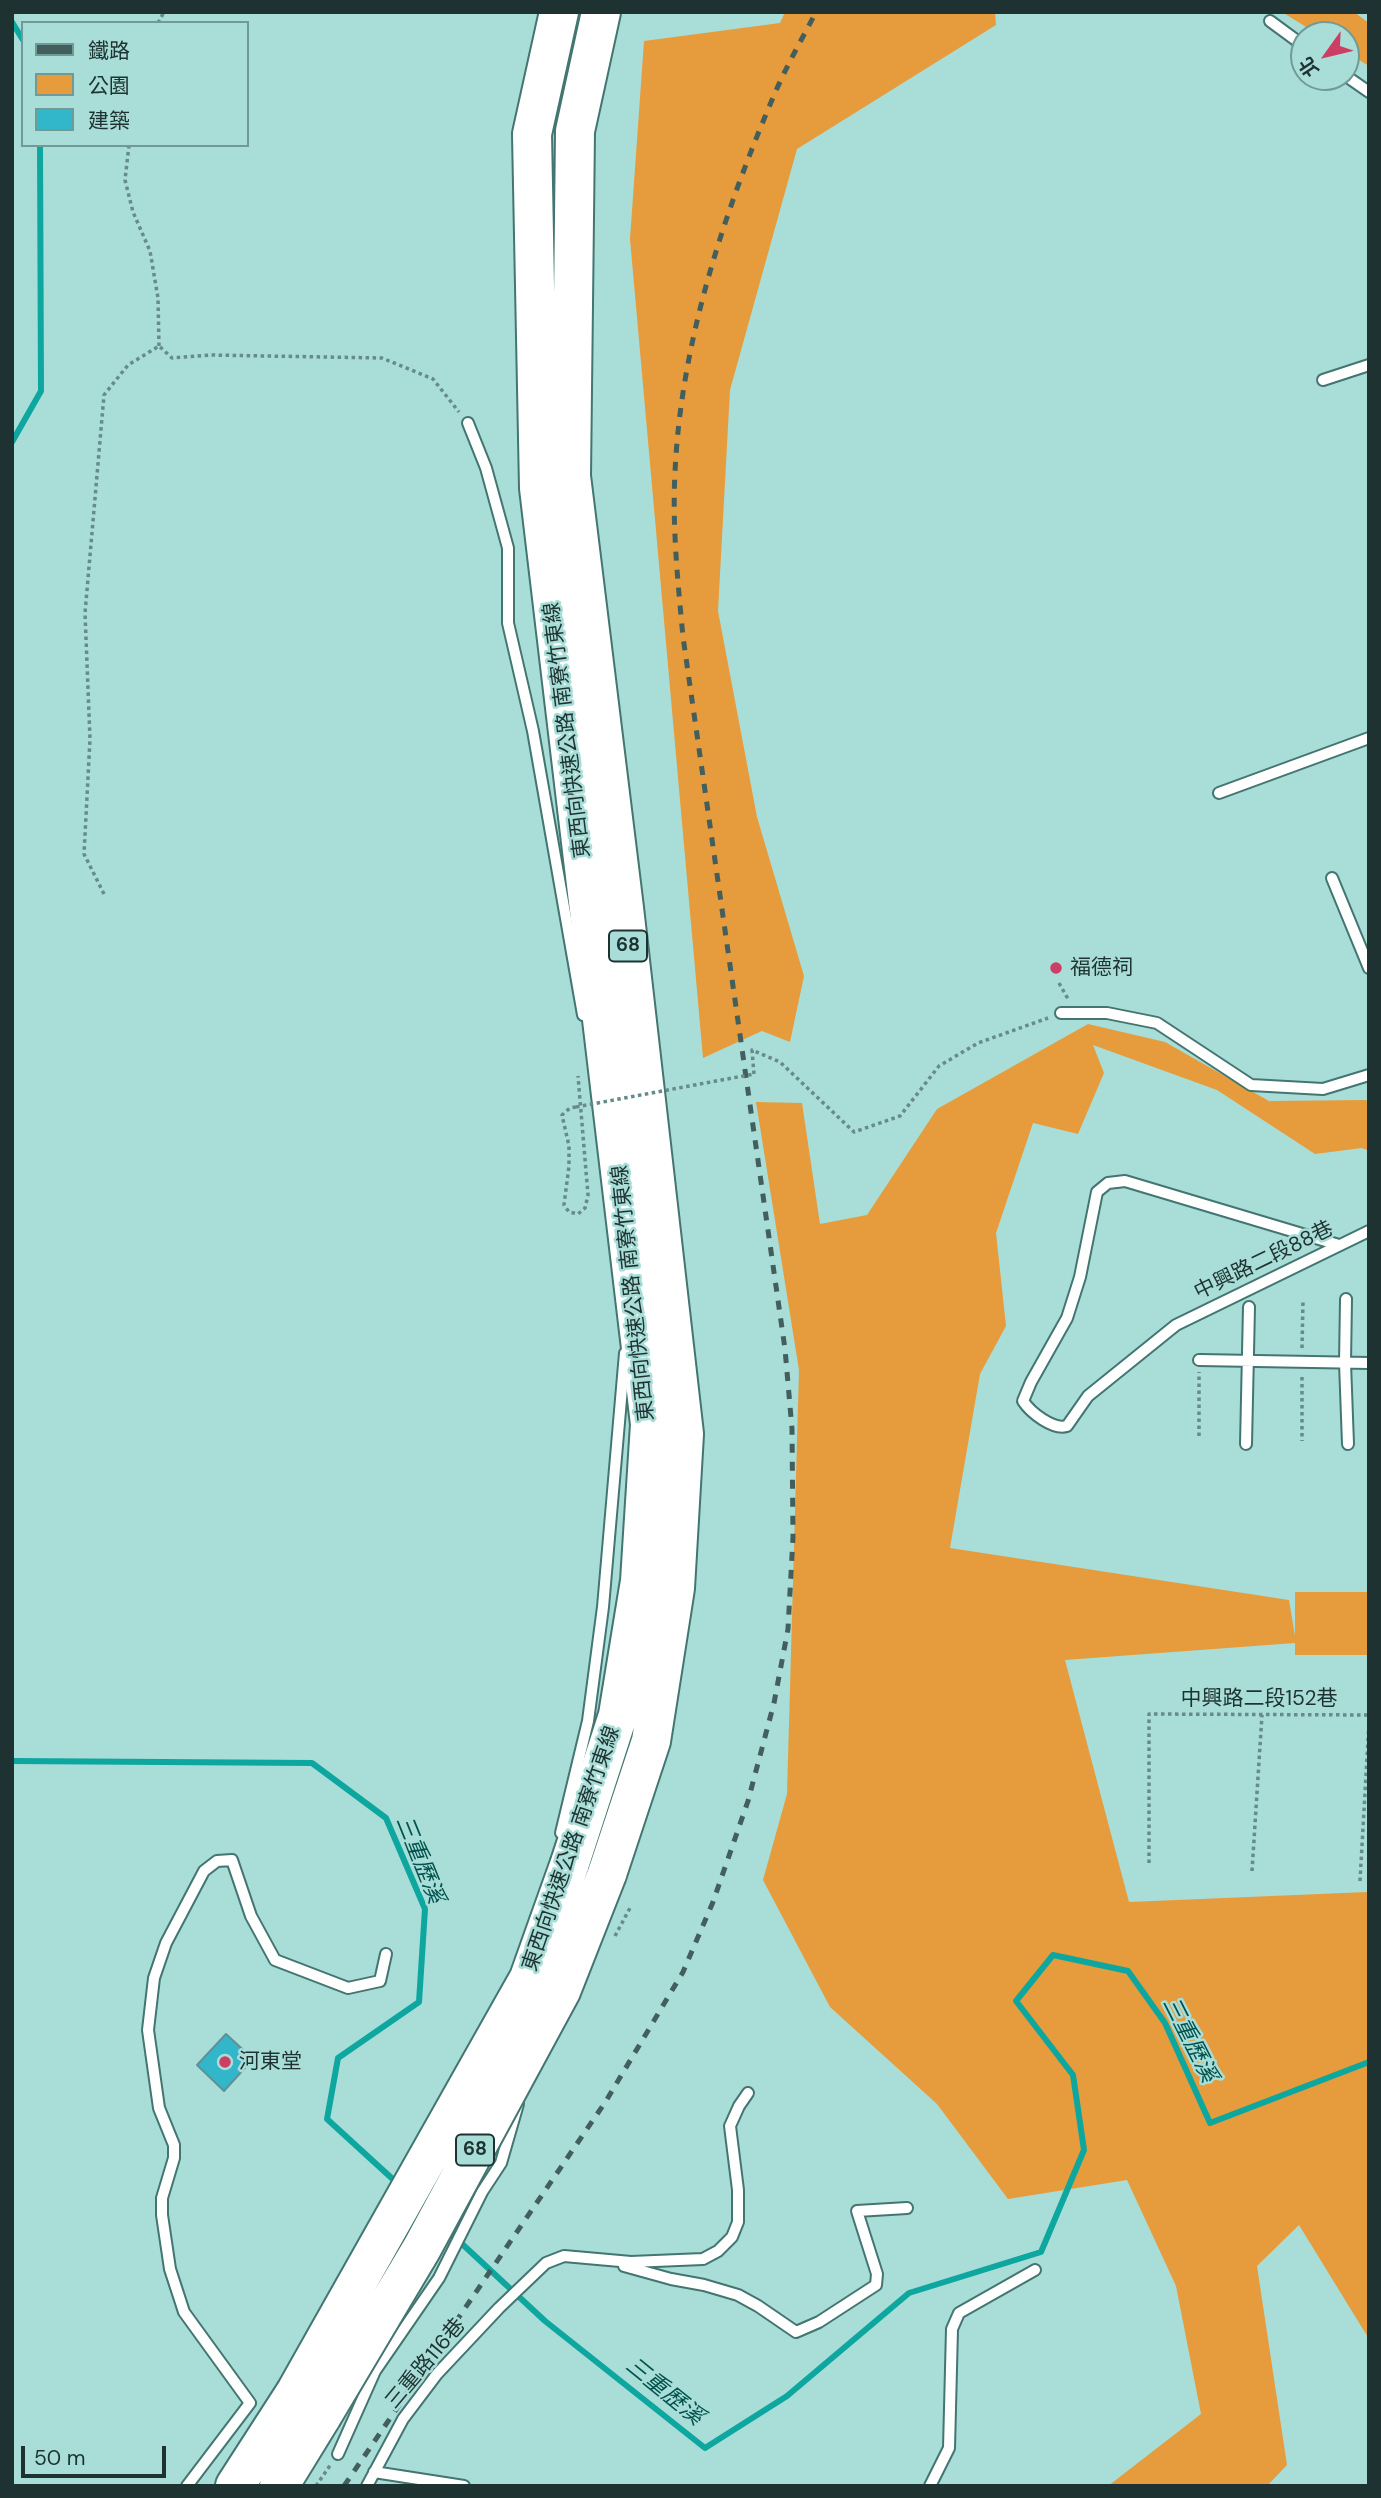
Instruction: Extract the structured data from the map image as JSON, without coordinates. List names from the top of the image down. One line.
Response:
{"streets":{"highway":["東西向快速公路 南寮竹東線","68"],"lane":["中興路二段88巷","三重路116巷"],"path":["中興路二段152巷"]},"water":["三重歷溪"],"places":["福德祠","河東堂"],"legend":["鐵路","公園","建築"],"scale_bar":"50 m","north":"bottom left"}
